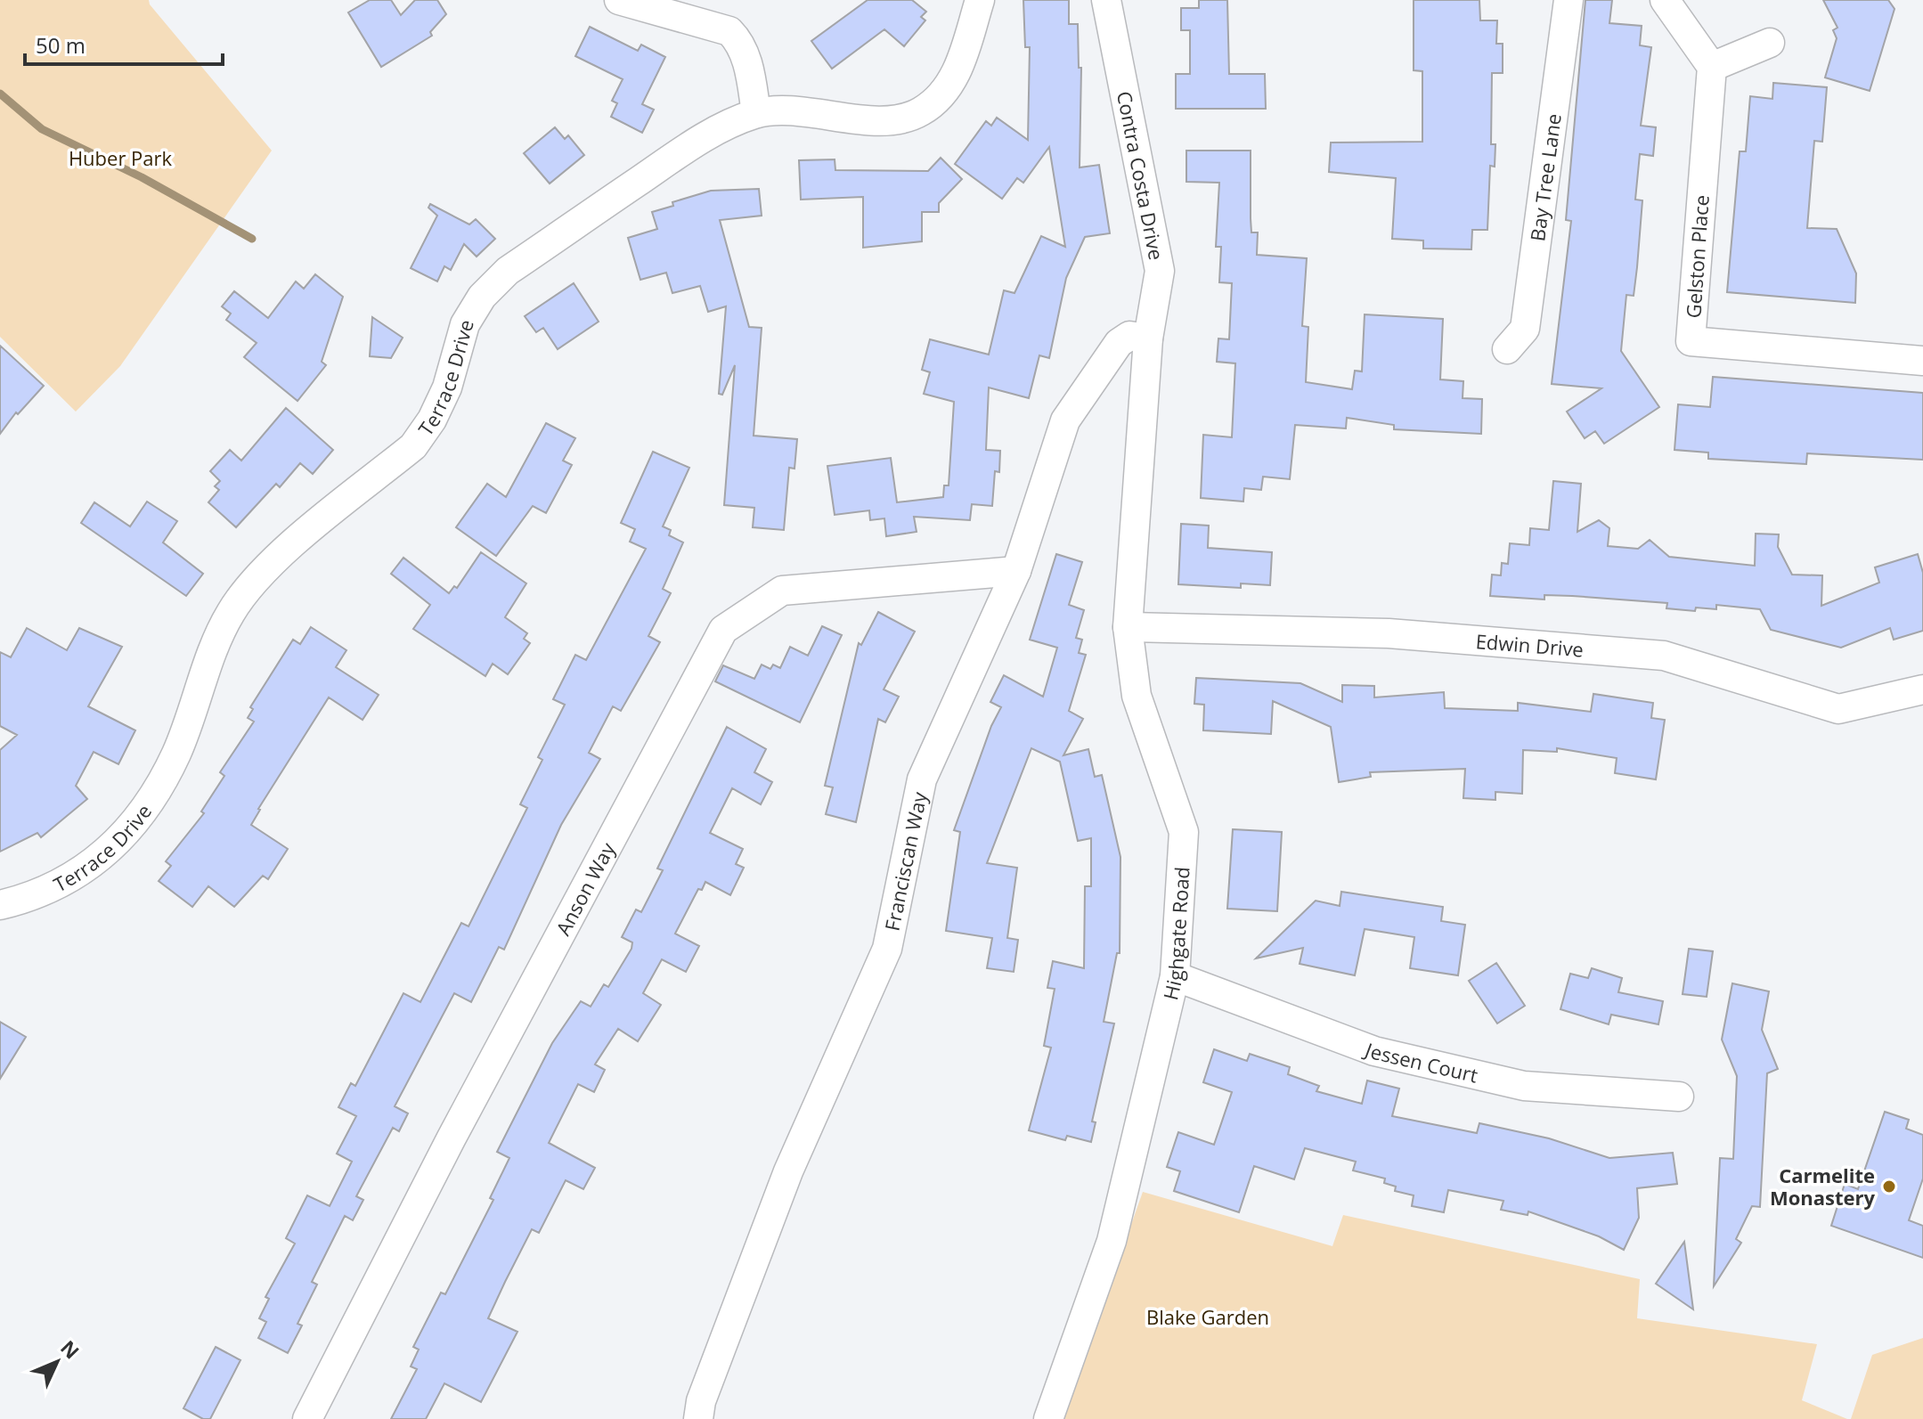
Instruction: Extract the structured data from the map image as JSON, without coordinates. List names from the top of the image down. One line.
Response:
{"streets":{"street":["Contra Costa Drive","Bay Tree Lane","Gelston Place","Terrace Drive","Edwin Drive","Franciscan Way","Anson Way","Highgate Road","Jessen Court"]},"crossings":[["Contra Costa Drive","Franciscan Way"],["Contra Costa Drive","Highgate Road"],["Edwin Drive","Highgate Road"],["Franciscan Way","Anson Way"],["Highgate Road","Jessen Court"]],"parks":["Huber Park","Blake Garden"],"places":["Carmelite Monastery"],"scale_bar":"50 m","north":"top right"}
